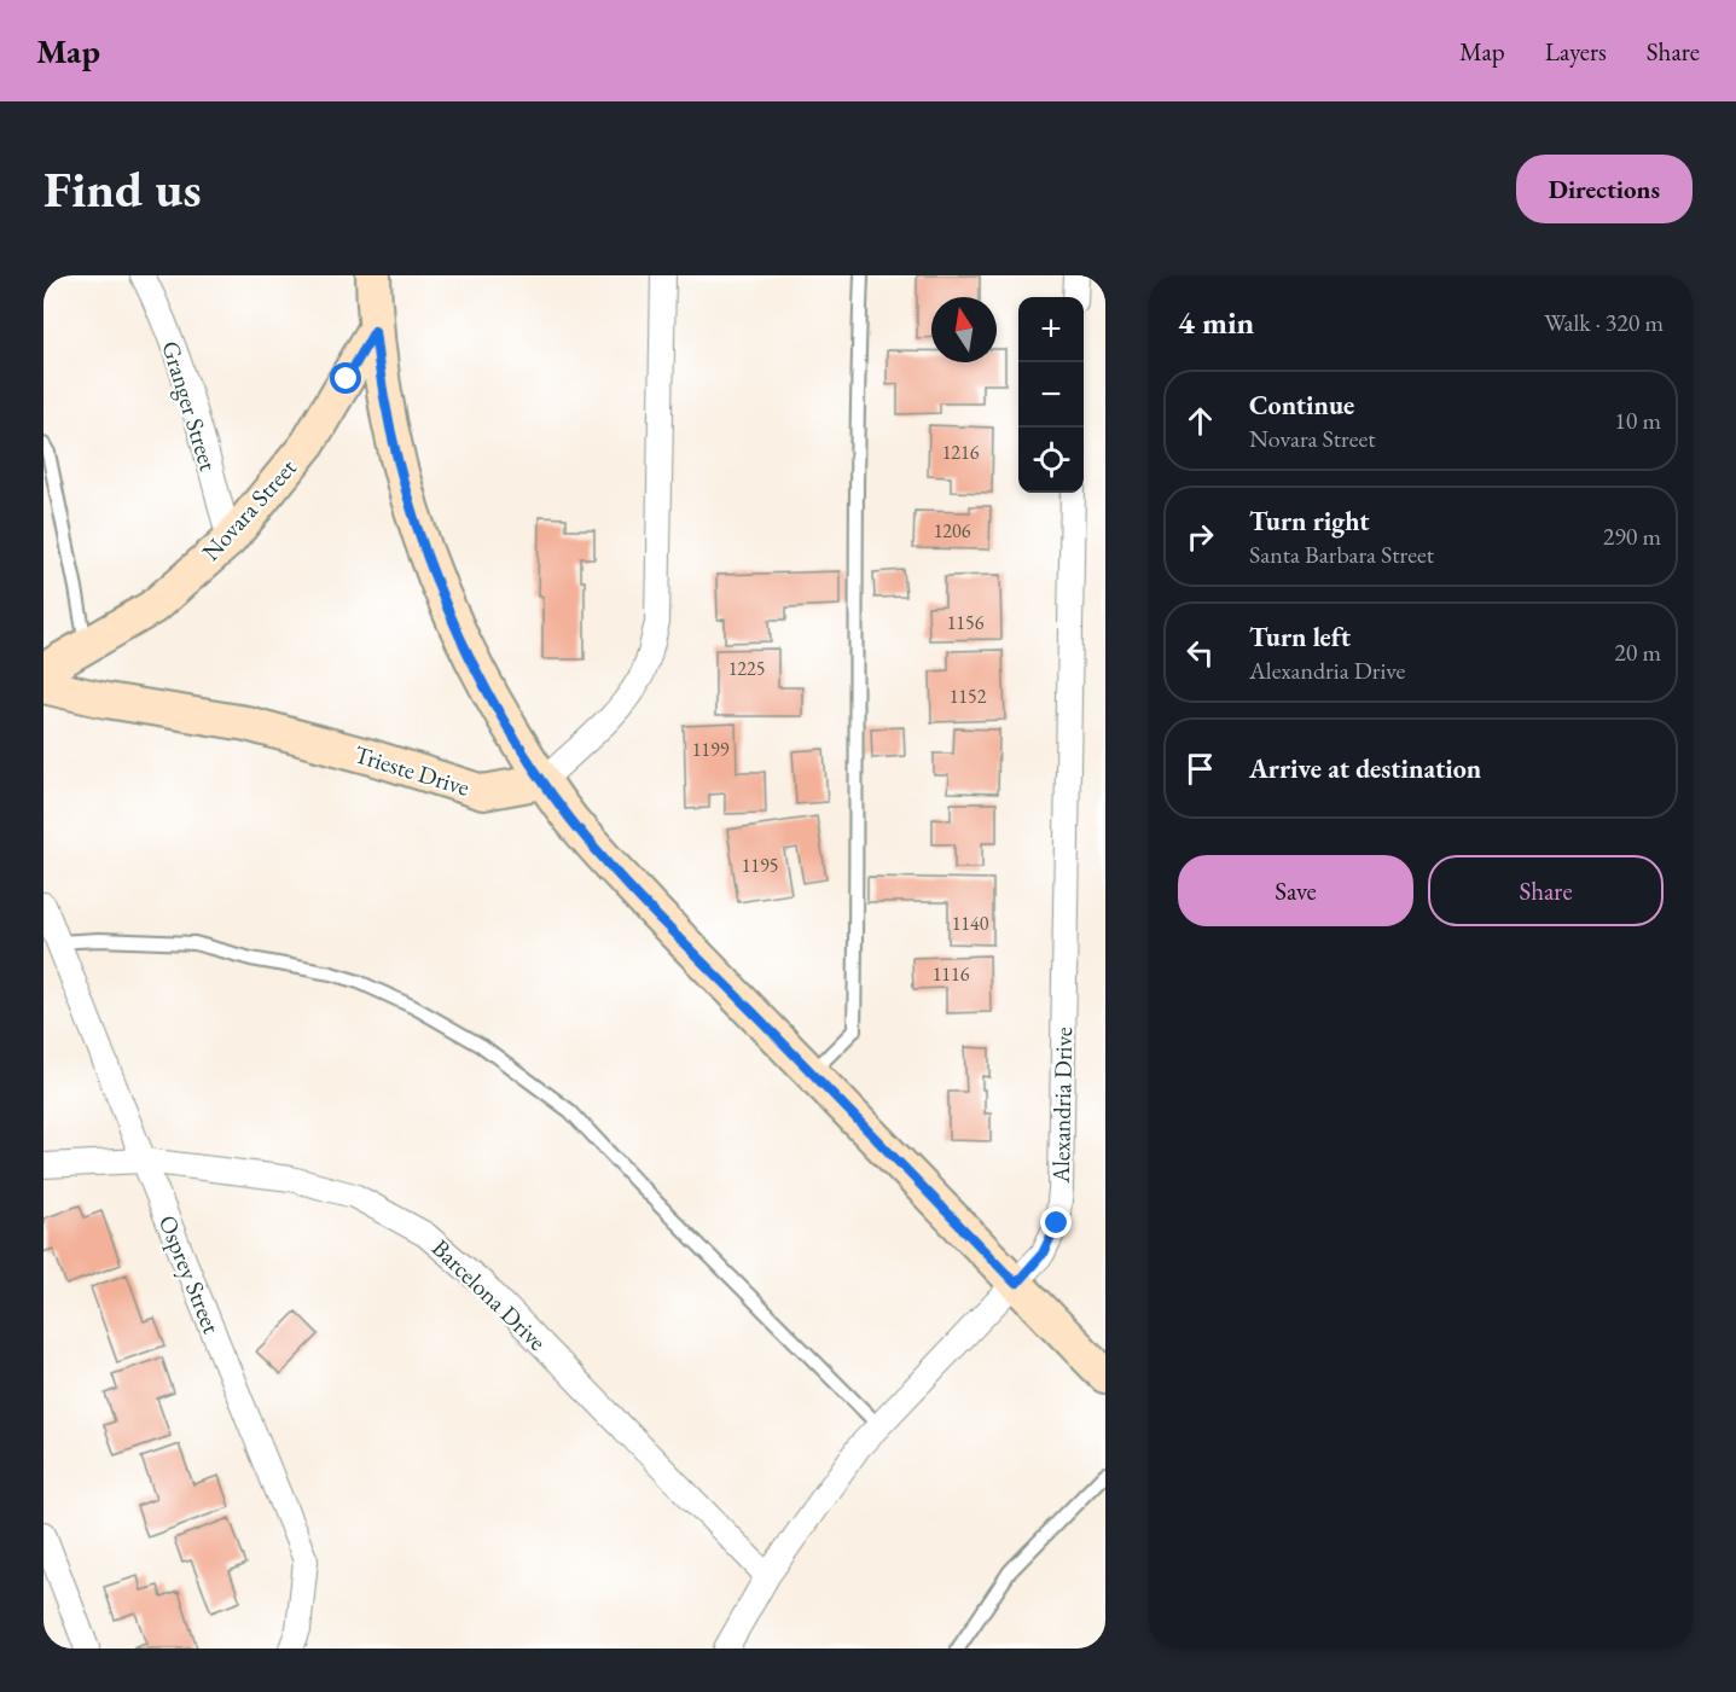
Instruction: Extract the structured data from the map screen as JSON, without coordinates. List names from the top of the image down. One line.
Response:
{"streets":{"street":["Granger Street","Novara Street","Trieste Drive","Alexandria Drive","Osprey Street","Barcelona Drive"]},"crossings":[["Granger Street","Novara Street"],["Alexandria Drive","Barcelona Drive"],["Osprey Street","Barcelona Drive"]],"house_numbers":["1216","1206","1156","1225","1152","1199","1195","1140","1116"],"north":"top","page":{"header":"Map","nav":["Map","Layers","Share"],"buttons":["Directions",["Save","Share"]],"title":"Find us","heading":["4 min","Walk · 320 m"],"map_buttons":["+","−"],"list":[["Continue","Novara Street","10 m"],["Turn right","Santa Barbara Street","290 m"],["Turn left","Alexandria Drive","20 m"],"Arrive at destination"]}}
